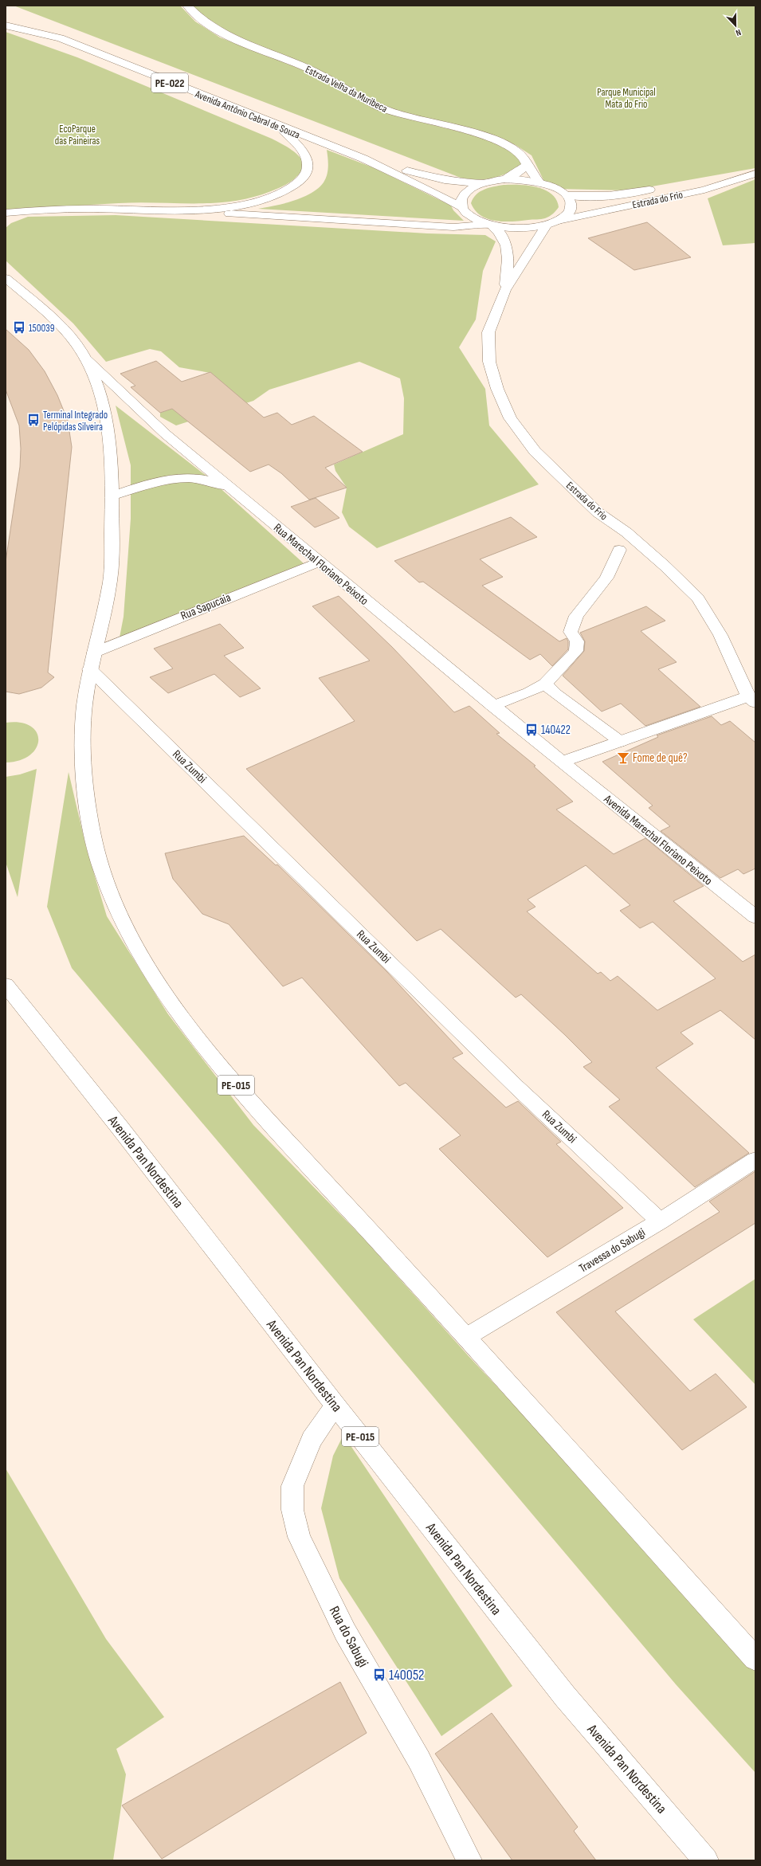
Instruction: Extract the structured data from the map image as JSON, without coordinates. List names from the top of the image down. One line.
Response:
{"streets":{"main road":["PE-022","Estrada Velha da Muribeca","Avenida Antônio Cabral de Souza","Estrada do Frio","Rua Marechal Floriano Peixoto","Rua Sapucaia","Rua Zumbi","Avenida Marechal Floriano Peixoto","PE-015","Avenida Pan Nordestina","Travessa do Sabugi","Rua do Sabugi"]},"crossings":[["Avenida Antônio Cabral de Souza","Estrada do Frio"],["Rua Marechal Floriano Peixoto","Rua Sapucaia"],["Rua Marechal Floriano Peixoto","Avenida Marechal Floriano Peixoto"],["Rua Marechal Floriano Peixoto","PE-015"],["Rua Sapucaia","Rua Zumbi"],["Rua Sapucaia","PE-015"],["Rua Zumbi","PE-015"],["Rua Zumbi","Travessa do Sabugi"],["PE-015","Travessa do Sabugi"],["Avenida Pan Nordestina","Rua do Sabugi"]],"parks":["Parque Municipal Mata do Frio","EcoParque das Paineiras"],"places":{"bus stop":["150039","Terminal Integrado Pelópidas Silveira","140422","140052"],"bar":["Fome de quê?"]},"north":"bottom"}
